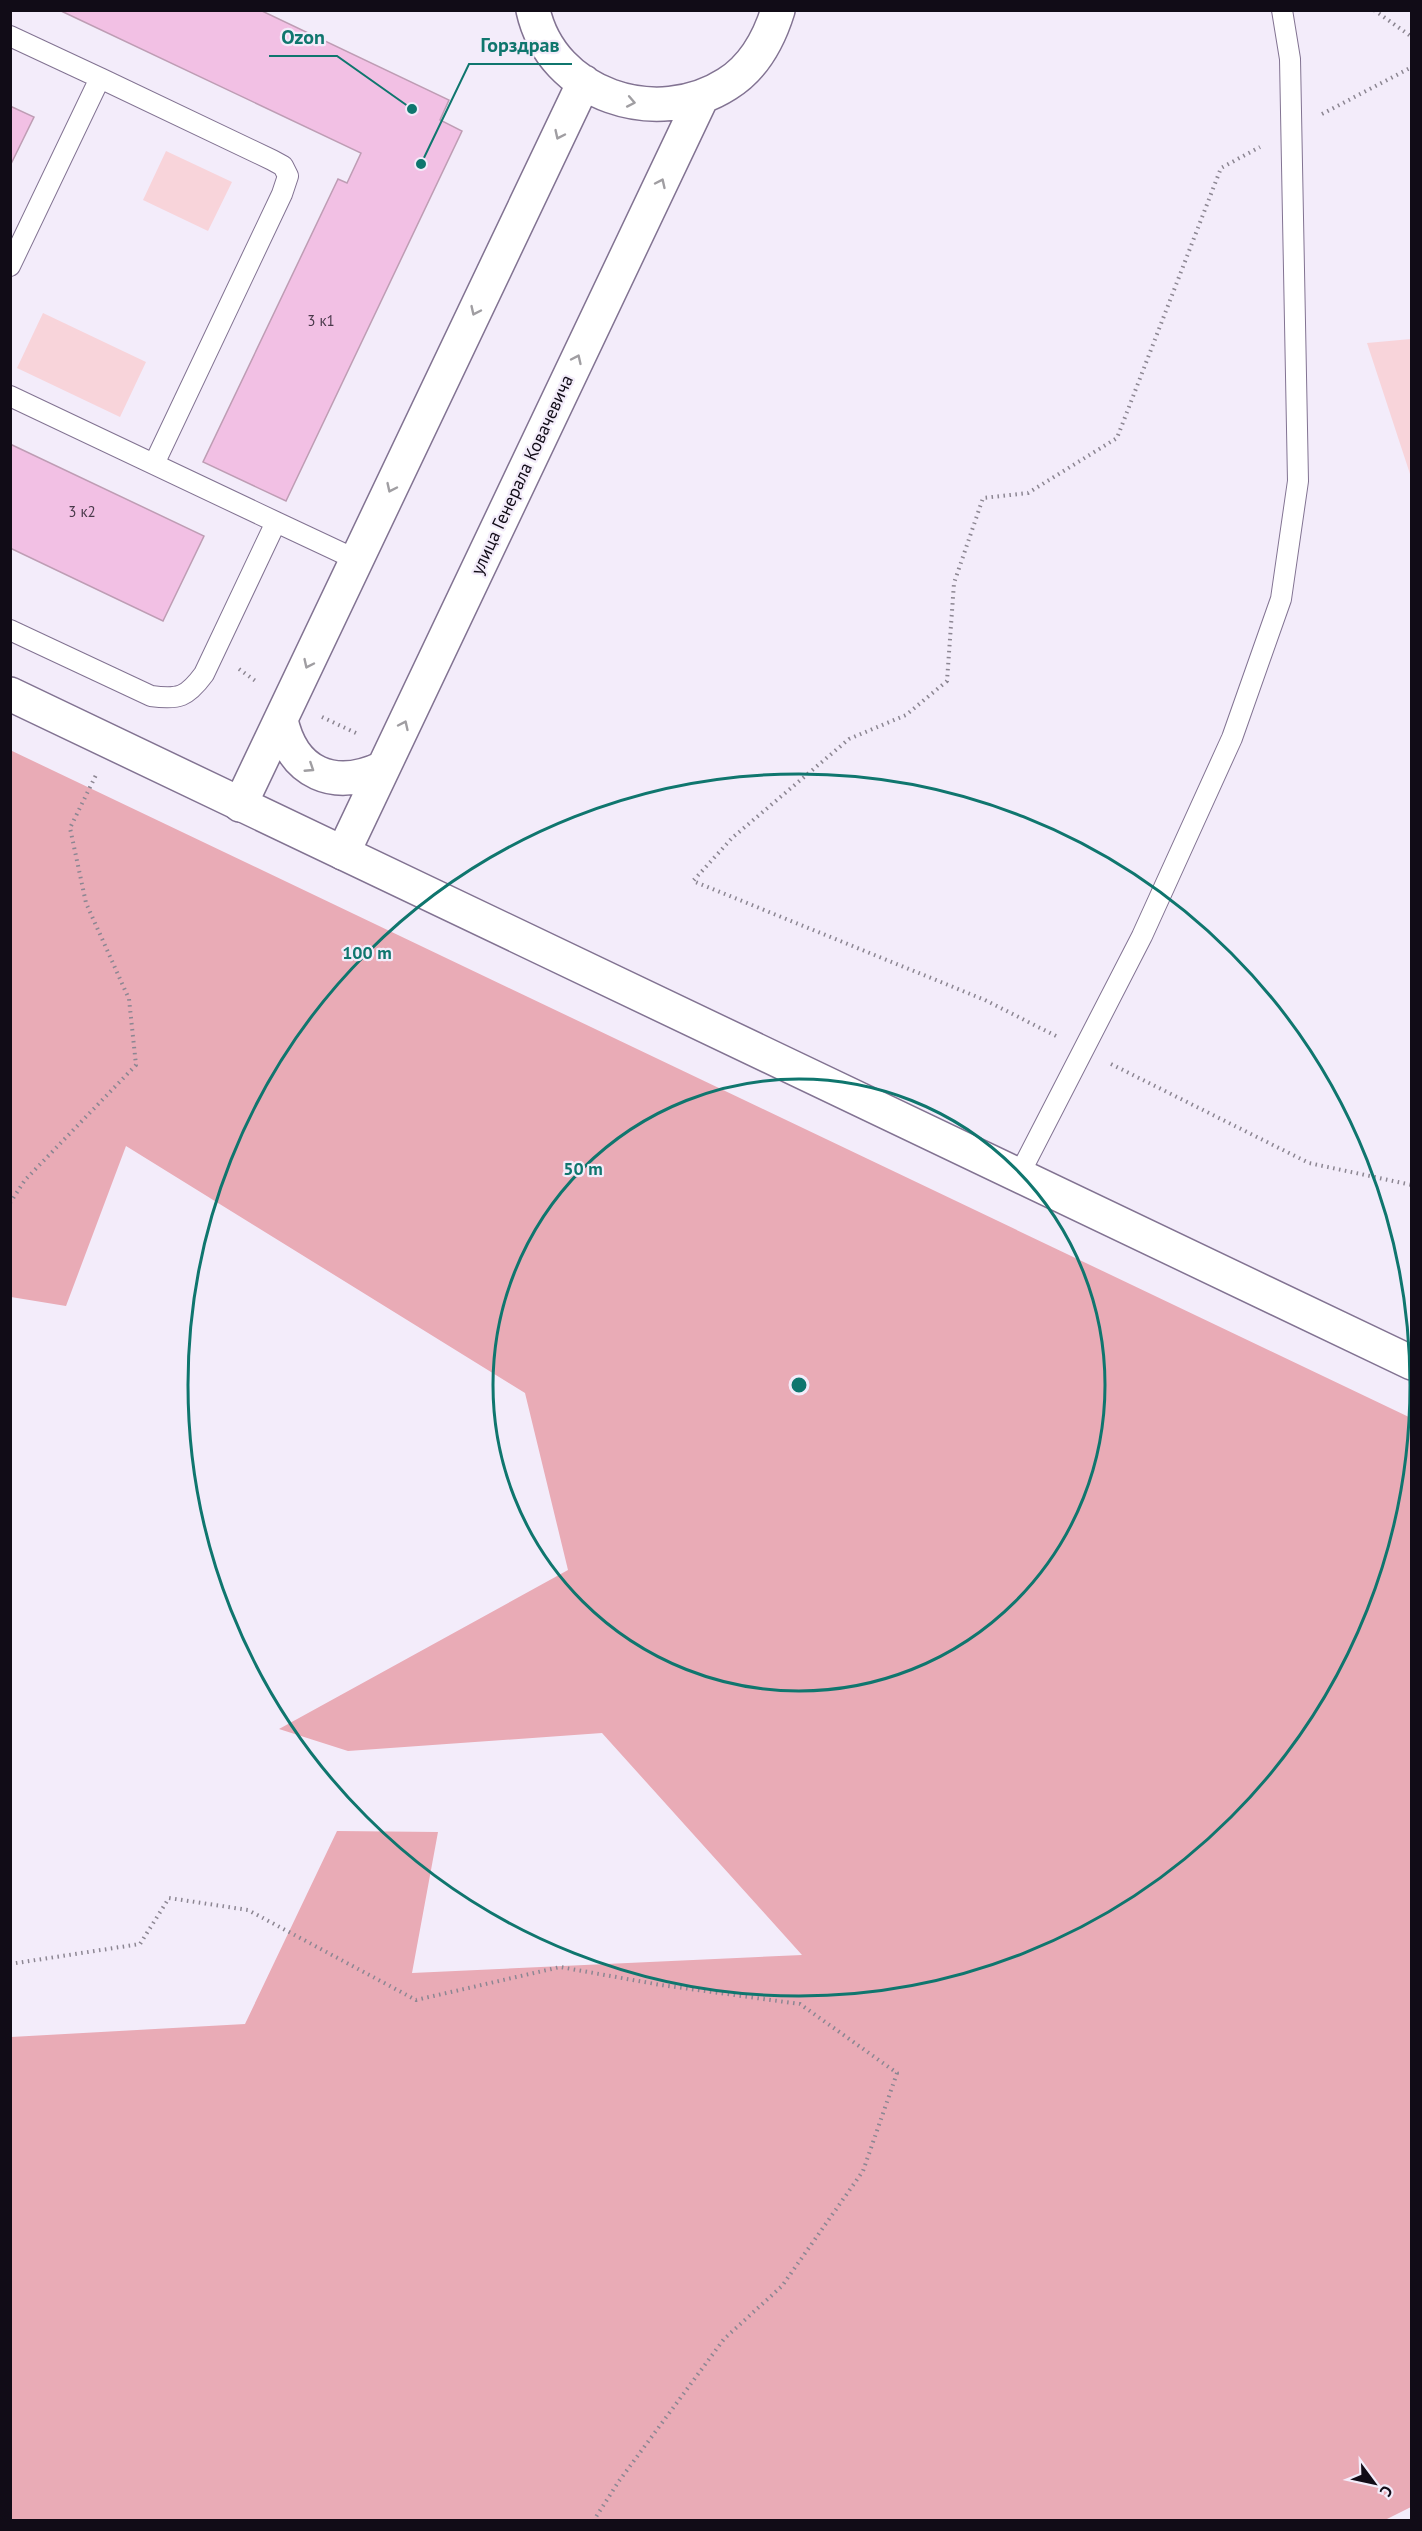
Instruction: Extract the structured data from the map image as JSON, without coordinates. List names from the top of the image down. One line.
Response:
{"streets":{"street":["улица Генерала Ковачевича"]},"places":["Ozon","Горздрав"],"house_numbers":["3 к1","3 к2"],"north":"bottom right","rings":["100 m","50 m"]}
